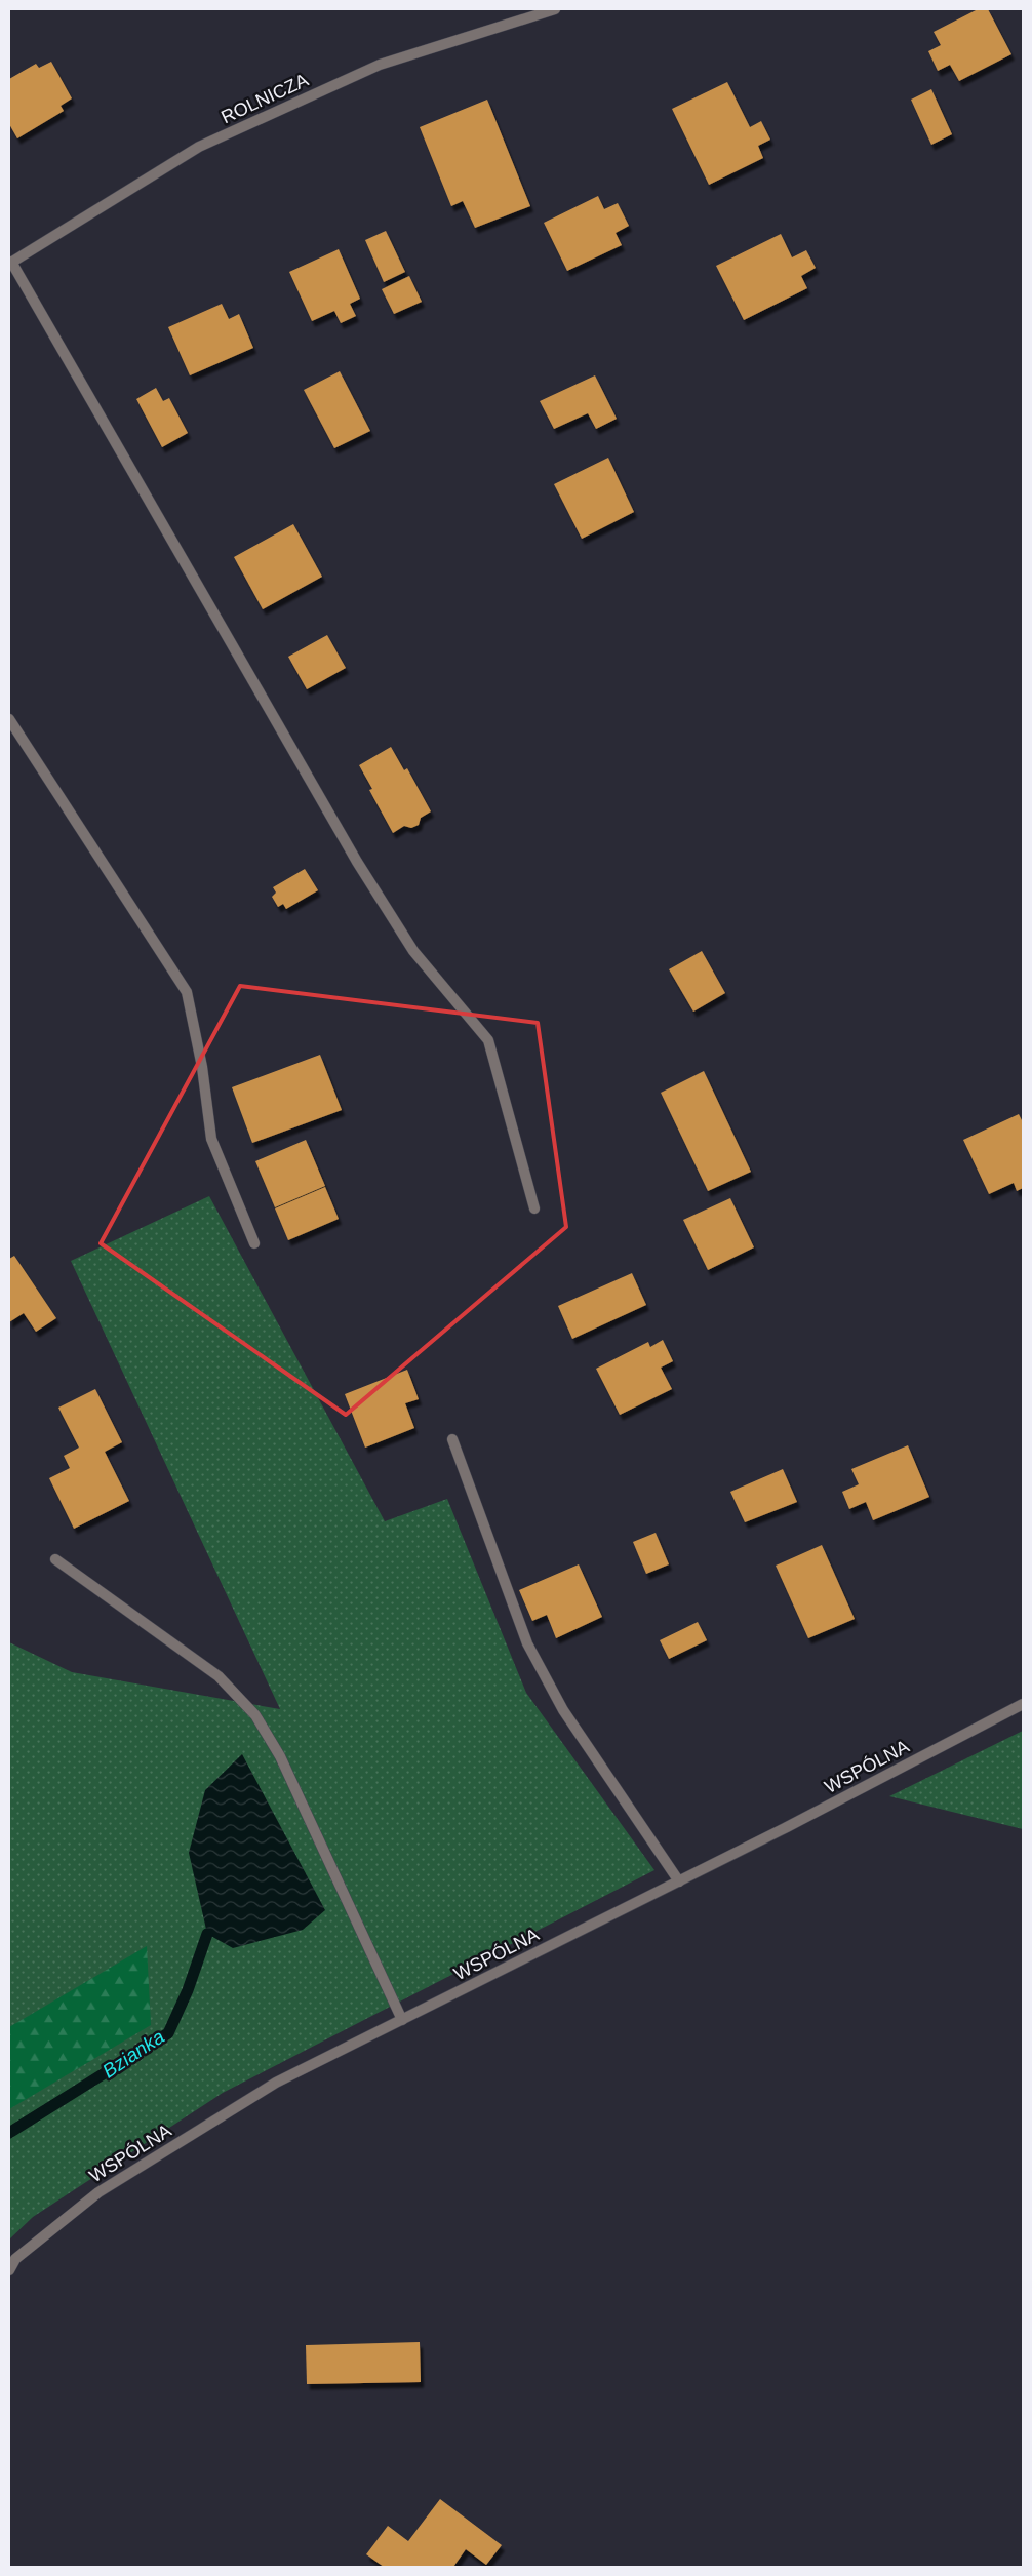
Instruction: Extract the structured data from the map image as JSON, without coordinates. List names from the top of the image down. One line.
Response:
{"streets":{"street":["ROLNICZA","WSPÓLNA"]},"water":["Bzianka"]}
